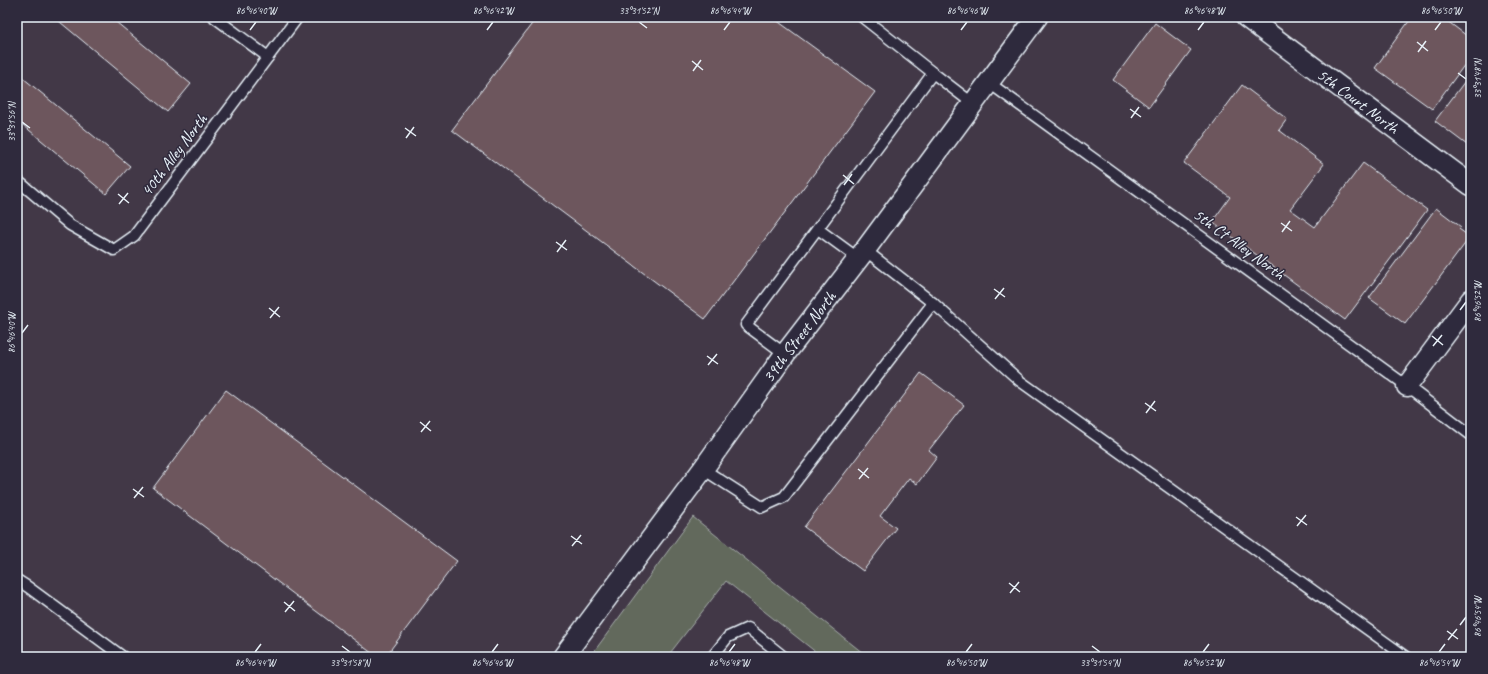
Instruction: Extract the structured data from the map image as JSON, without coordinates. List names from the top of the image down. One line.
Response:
{"streets":{"street":["5th Court North","39th Street North"],"lane":["40th Alley North","5th Ct Alley North"]},"crossings":[["5th Ct Alley North","39th Street North"]],"coordinates":["86°46'40\"W","86°46'42\"W","33°31'52\"N","86°46'44\"W","86°46'46\"W","86°46'48\"W","86°46'50\"W","33°31'48\"N","33°31'56\"N","86°46'52\"W","86°46'54\"W","33°31'58\"N","33°31'54\"N"]}
